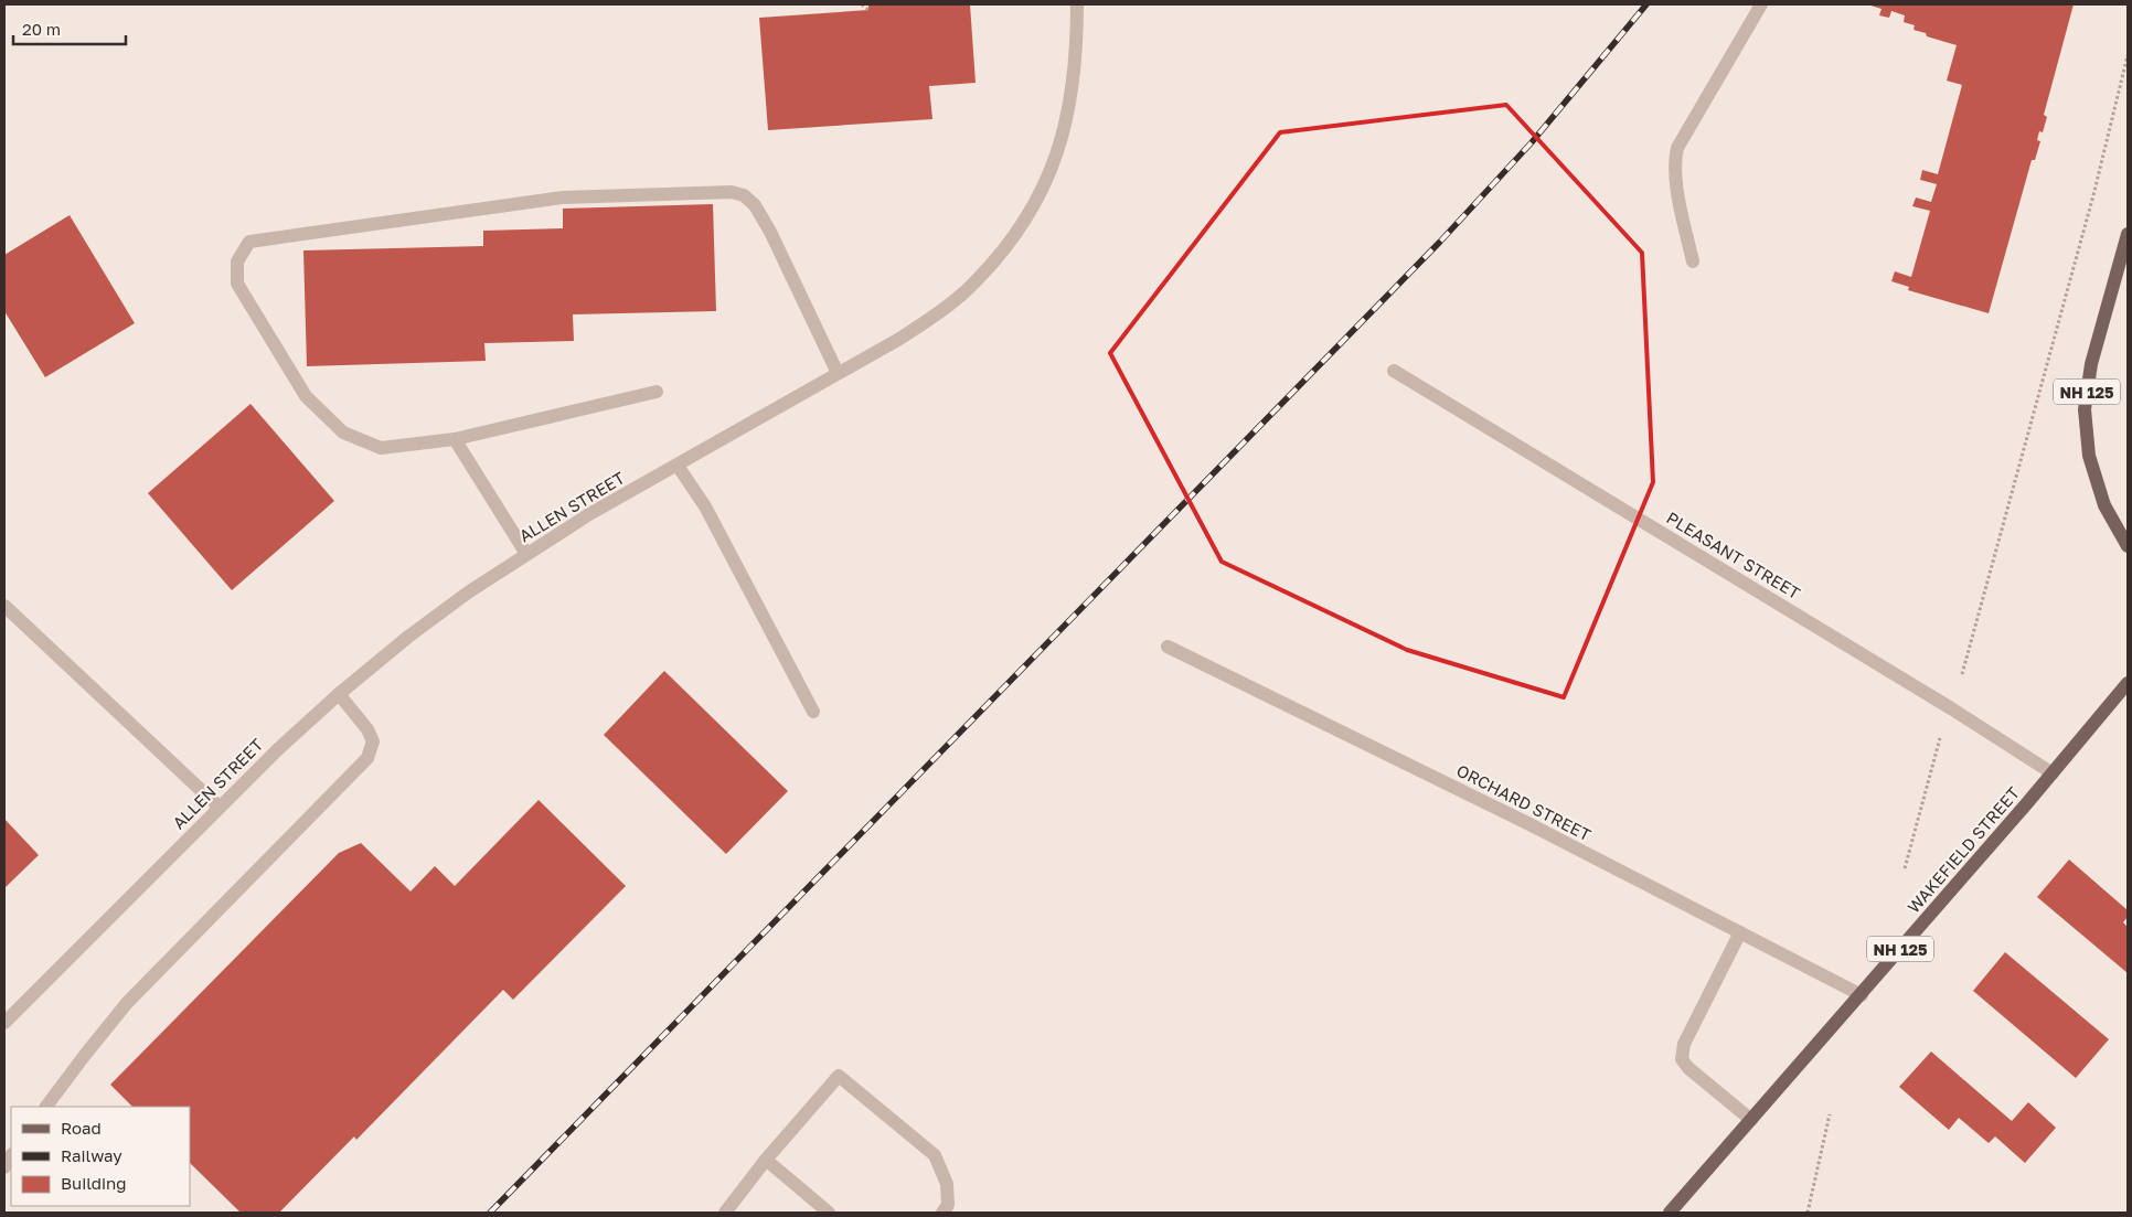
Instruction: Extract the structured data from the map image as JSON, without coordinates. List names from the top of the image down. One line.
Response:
{"streets":{"main road":["NH 125","WAKEFIELD STREET"],"street":["ALLEN STREET","PLEASANT STREET","ORCHARD STREET"]},"crossings":[["PLEASANT STREET","WAKEFIELD STREET"],["ORCHARD STREET","WAKEFIELD STREET"]],"legend":["Road","Railway","Building"],"scale_bar":"20 m"}
